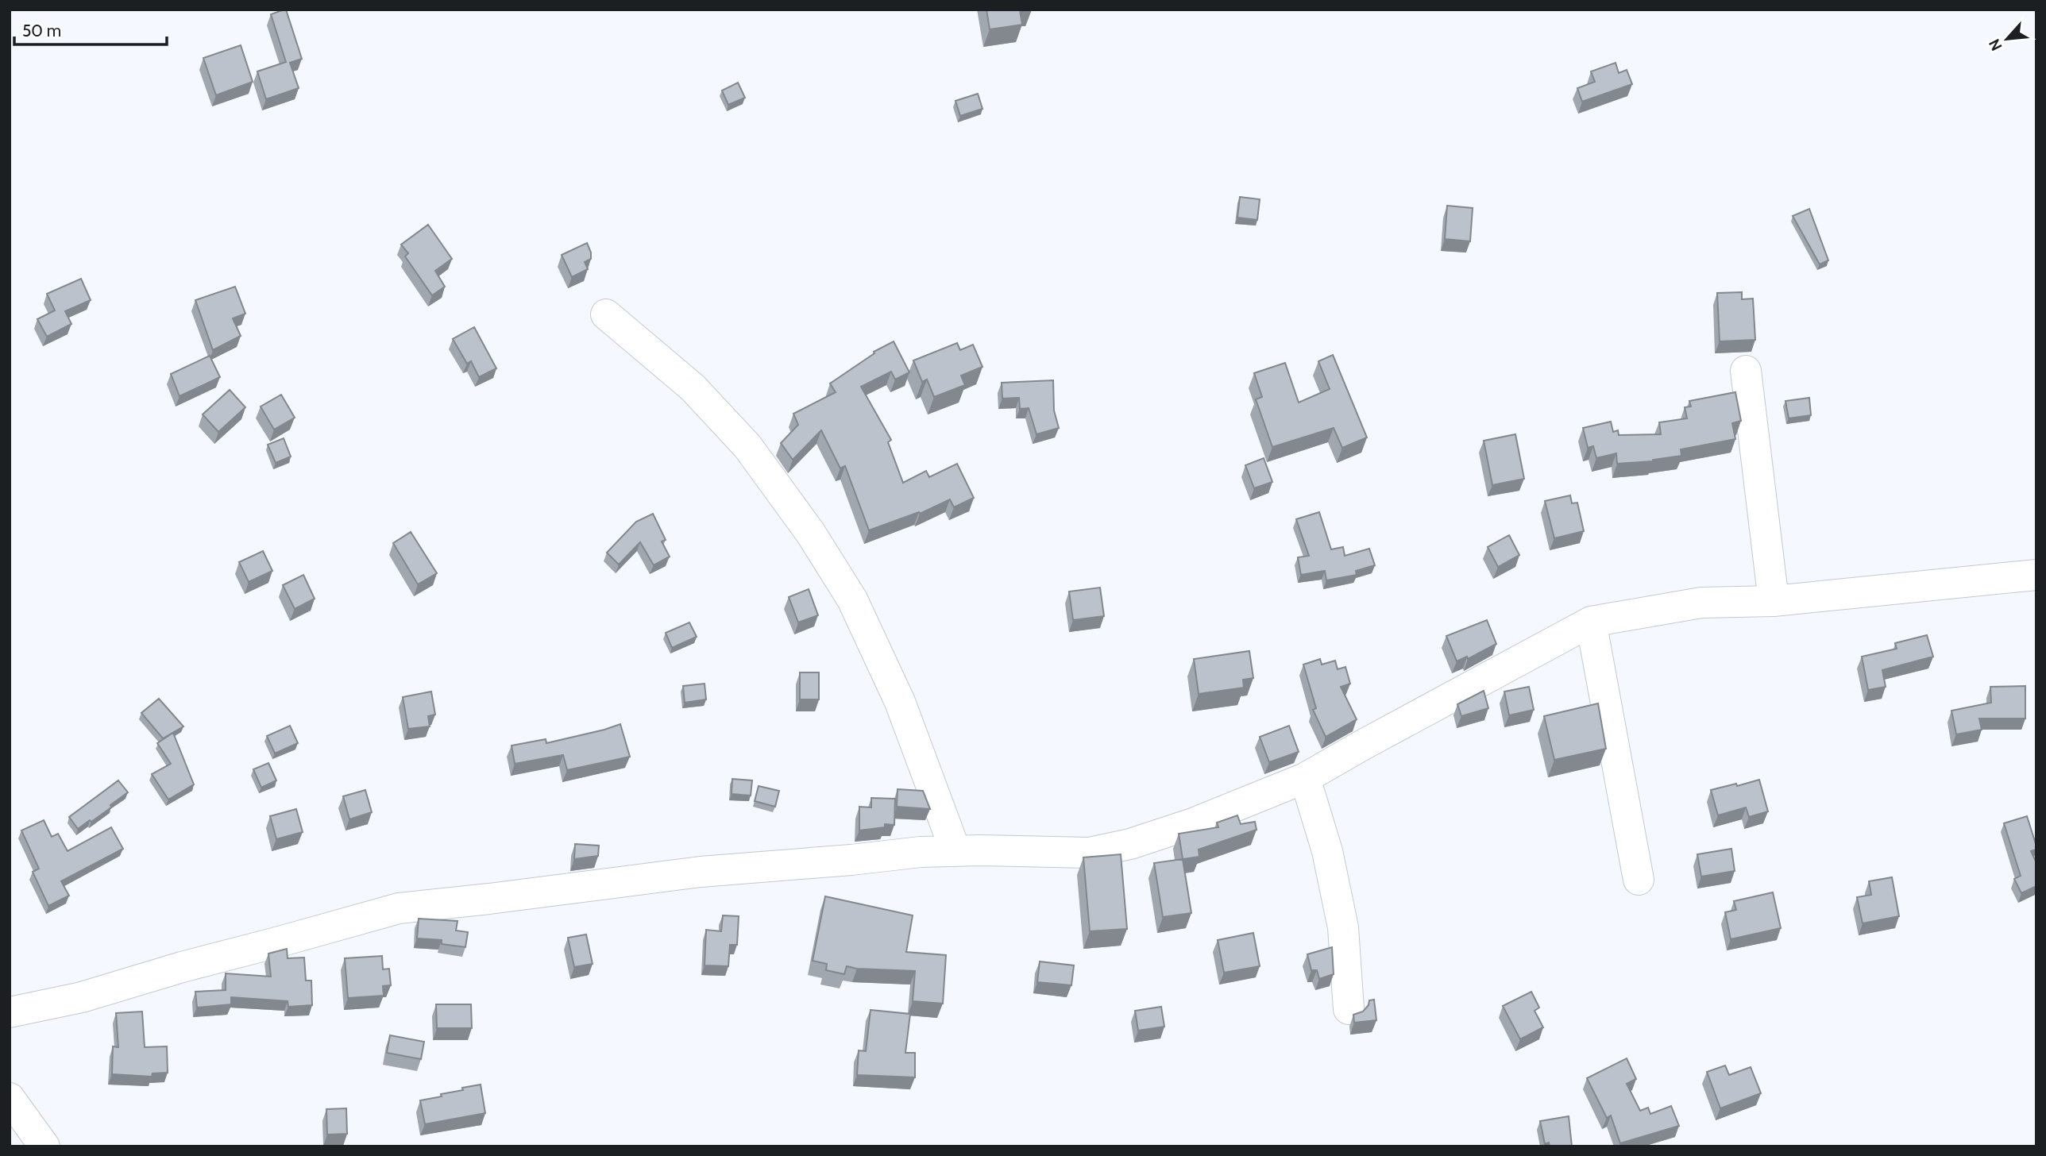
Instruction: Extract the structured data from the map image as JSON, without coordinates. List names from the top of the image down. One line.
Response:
{"scale_bar":"50 m","north":"bottom left"}
